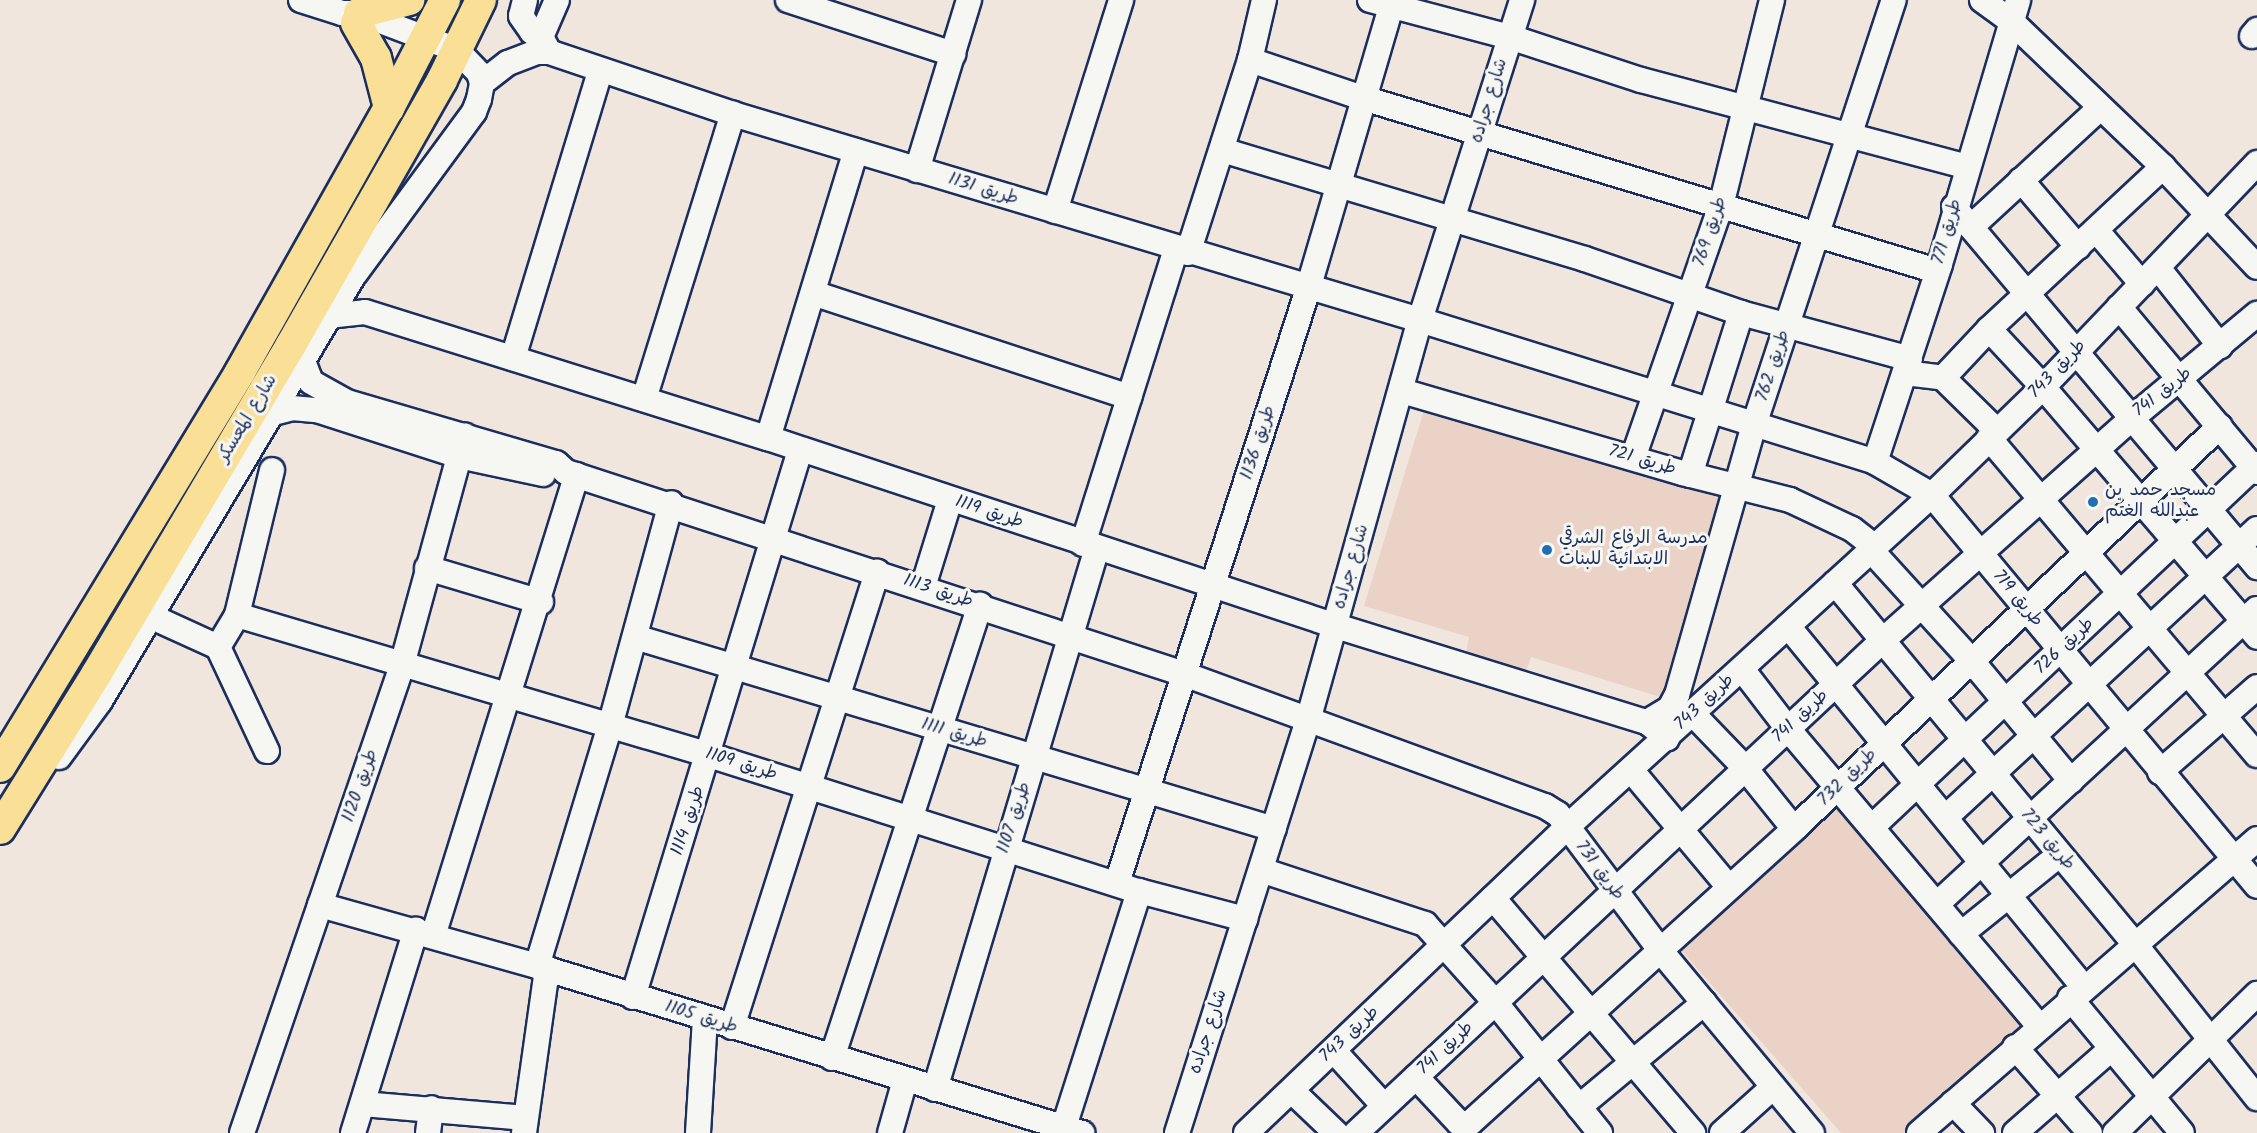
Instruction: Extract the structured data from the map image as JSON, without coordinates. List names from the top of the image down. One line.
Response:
{"streets":{"main road":["شارع المعسكر"],"street":["شارع جراده","طريق 1131","طريق 769","طريق 771","طريق 762","طريق 743","طريق 741","طريق 1136","طريق 721","طريق 1119","طريق 1113","طريق 719","طريق 726","طريق 1111","طريق 1109","طريق 732","طريق 1120","طريق 1107","طريق 1114","طريق 723","طريق 731","طريق 1105"]},"crossings":[["شارع جراده","طريق 1131"],["شارع جراده","طريق 721"],["شارع جراده","طريق 1119"],["شارع جراده","طريق 1113"],["شارع جراده","طريق 719"],["شارع جراده","طريق 1111"],["شارع جراده","طريق 1109"],["شارع جراده","طريق 731"],["طريق 1131","طريق 1136"],["طريق 1131","طريق 719"],["طريق 1131","طريق 1107"],["طريق 769","طريق 721"],["طريق 769","طريق 719"],["طريق 771","طريق 719"],["طريق 762","طريق 721"],["طريق 762","طريق 1119"],["طريق 762","طريق 719"],["طريق 743","طريق 721"],["طريق 743","طريق 719"],["طريق 743","طريق 723"],["طريق 743","طريق 731"],["طريق 741","طريق 721"],["طريق 741","طريق 719"],["طريق 741","طريق 732"],["طريق 741","طريق 723"],["طريق 741","طريق 731"],["طريق 1136","طريق 1119"],["طريق 1136","طريق 1113"],["طريق 1136","طريق 1111"],["طريق 1136","طريق 1109"],["طريق 1136","طريق 1105"],["طريق 721","طريق 726"],["طريق 721","طريق 732"],["طريق 1119","طريق 1107"],["طريق 1113","طريق 1120"],["طريق 1113","طريق 1107"],["طريق 1113","طريق 1114"],["طريق 1113","طريق 731"],["طريق 719","طريق 726"],["طريق 719","طريق 732"],["طريق 726","طريق 723"],["طريق 1111","طريق 1107"],["طريق 1111","طريق 1114"],["طريق 1109","طريق 1120"],["طريق 1109","طريق 1107"],["طريق 1109","طريق 1114"],["طريق 732","طريق 723"],["طريق 732","طريق 731"],["طريق 1120","طريق 1105"],["طريق 1107","طريق 1105"],["طريق 1114","طريق 1105"]],"places":["مسجد حمد بن عبدالله الغتم","مدرسة الرفاع الشرقي الابتدائية للبنات"]}
